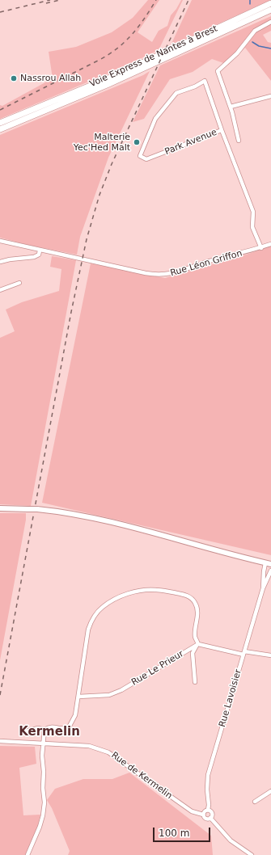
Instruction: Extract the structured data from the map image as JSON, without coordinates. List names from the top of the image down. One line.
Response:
{"streets":{"highway":["Voie Express de Nantes à Brest"],"street":["Park Avenue","Rue Léon Griffon","Rue Le Prieur","Rue Lavoisier","Rue de Kermelin"]},"crossings":[["Rue Lavoisier","Rue de Kermelin"]],"districts":["Kermelin"],"places":["Nassrou Allah","Malterie Yec'Hed Malt"],"scale_bar":"100 m"}
